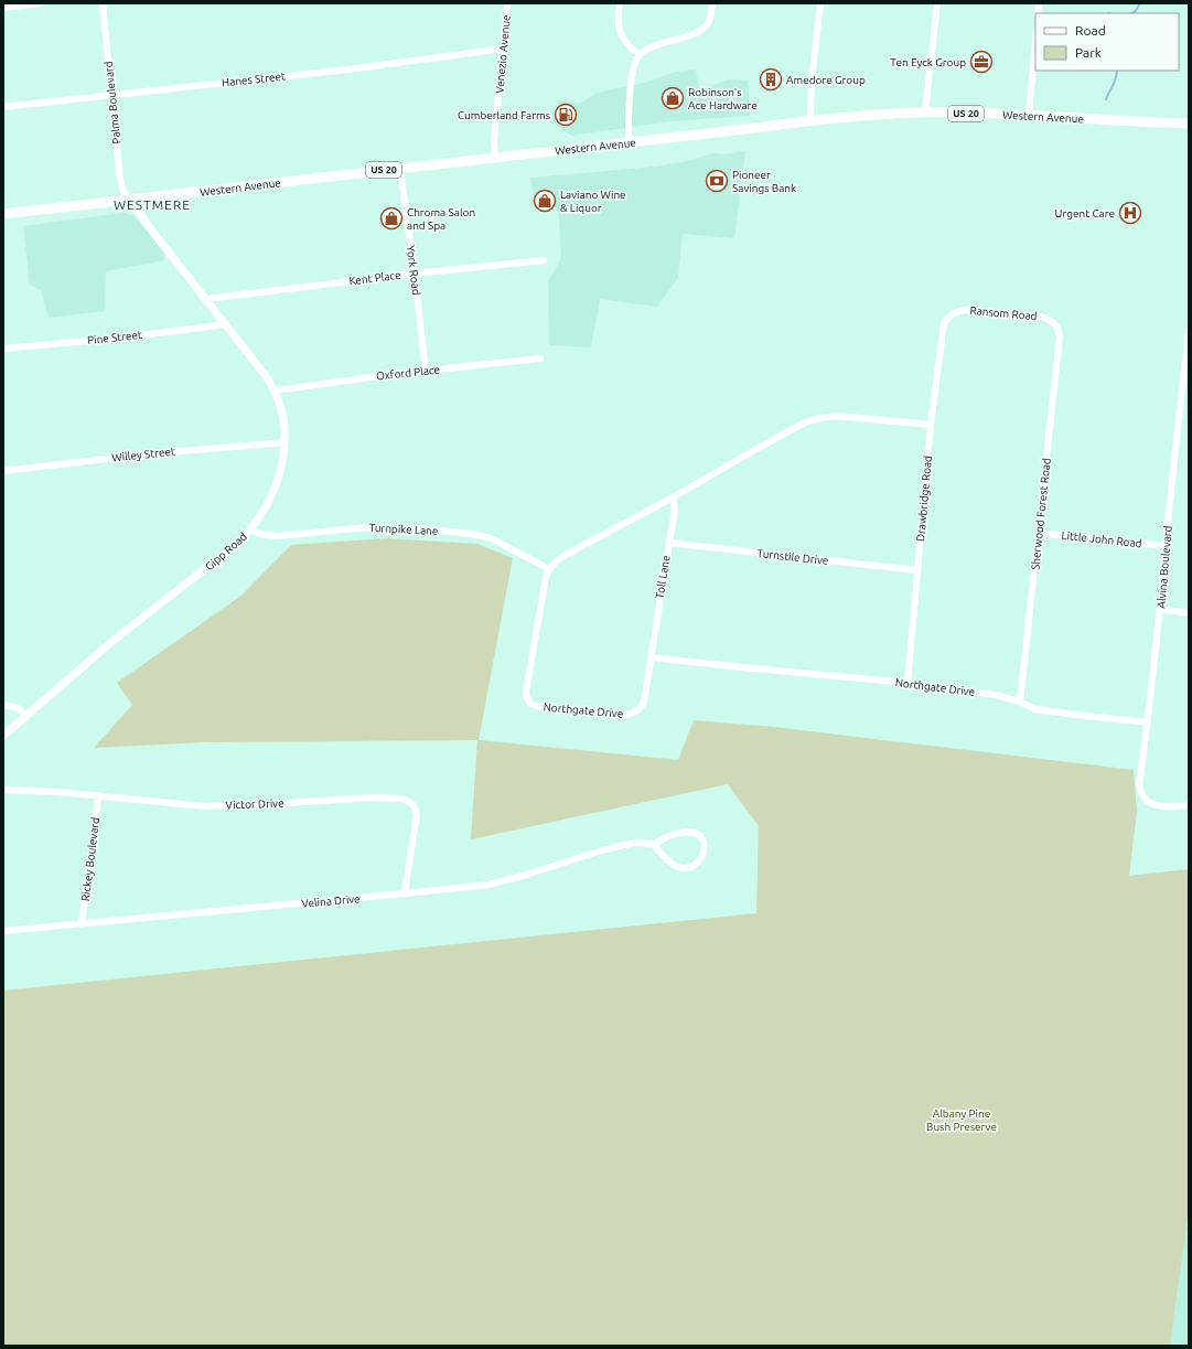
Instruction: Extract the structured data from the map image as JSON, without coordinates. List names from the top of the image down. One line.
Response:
{"streets":{"main road":["US 20","Western Avenue"],"street":["Venezio Avenue","Hanes Street","Palma Boulevard","York Road","Kent Place","Ransom Road","Pine Street","Oxford Place","Willey Street","Drawbridge Road","Sherwood Forest Road","Turnpike Lane","Little John Road","Gipp Road","Turnstile Drive","Alvina Boulevard","Toll Lane","Northgate Drive","Victor Drive","Rickey Boulevard","Velina Drive"]},"crossings":[["Venezio Avenue","Hanes Street"],["Venezio Avenue","Western Avenue"],["Hanes Street","Palma Boulevard"],["Palma Boulevard","Western Avenue"],["Palma Boulevard","Gipp Road"],["Western Avenue","York Road"],["Western Avenue","Gipp Road"],["York Road","Kent Place"],["York Road","Oxford Place"],["Kent Place","Gipp Road"],["Ransom Road","Drawbridge Road"],["Ransom Road","Sherwood Forest Road"],["Pine Street","Gipp Road"],["Oxford Place","Gipp Road"],["Willey Street","Gipp Road"],["Drawbridge Road","Turnstile Drive"],["Drawbridge Road","Northgate Drive"],["Sherwood Forest Road","Little John Road"],["Sherwood Forest Road","Northgate Drive"],["Turnpike Lane","Gipp Road"],["Turnpike Lane","Northgate Drive"],["Little John Road","Alvina Boulevard"],["Turnstile Drive","Toll Lane"],["Alvina Boulevard","Northgate Drive"],["Toll Lane","Northgate Drive"],["Victor Drive","Rickey Boulevard"],["Victor Drive","Velina Drive"],["Rickey Boulevard","Velina Drive"]],"districts":["WESTMERE"],"parks":["Albany Pine Bush Preserve"],"places":{"office":["Ten Eyck Group"],"building":["Amedore Group"],"shop":["Robinson's Ace Hardware","Laviano Wine & Liquor","Chroma Salon and Spa"],"fuel station":["Cumberland Farms"],"bank":["Pioneer Savings Bank"],"hospital":["Urgent Care"]},"legend":["Road","Park"]}
